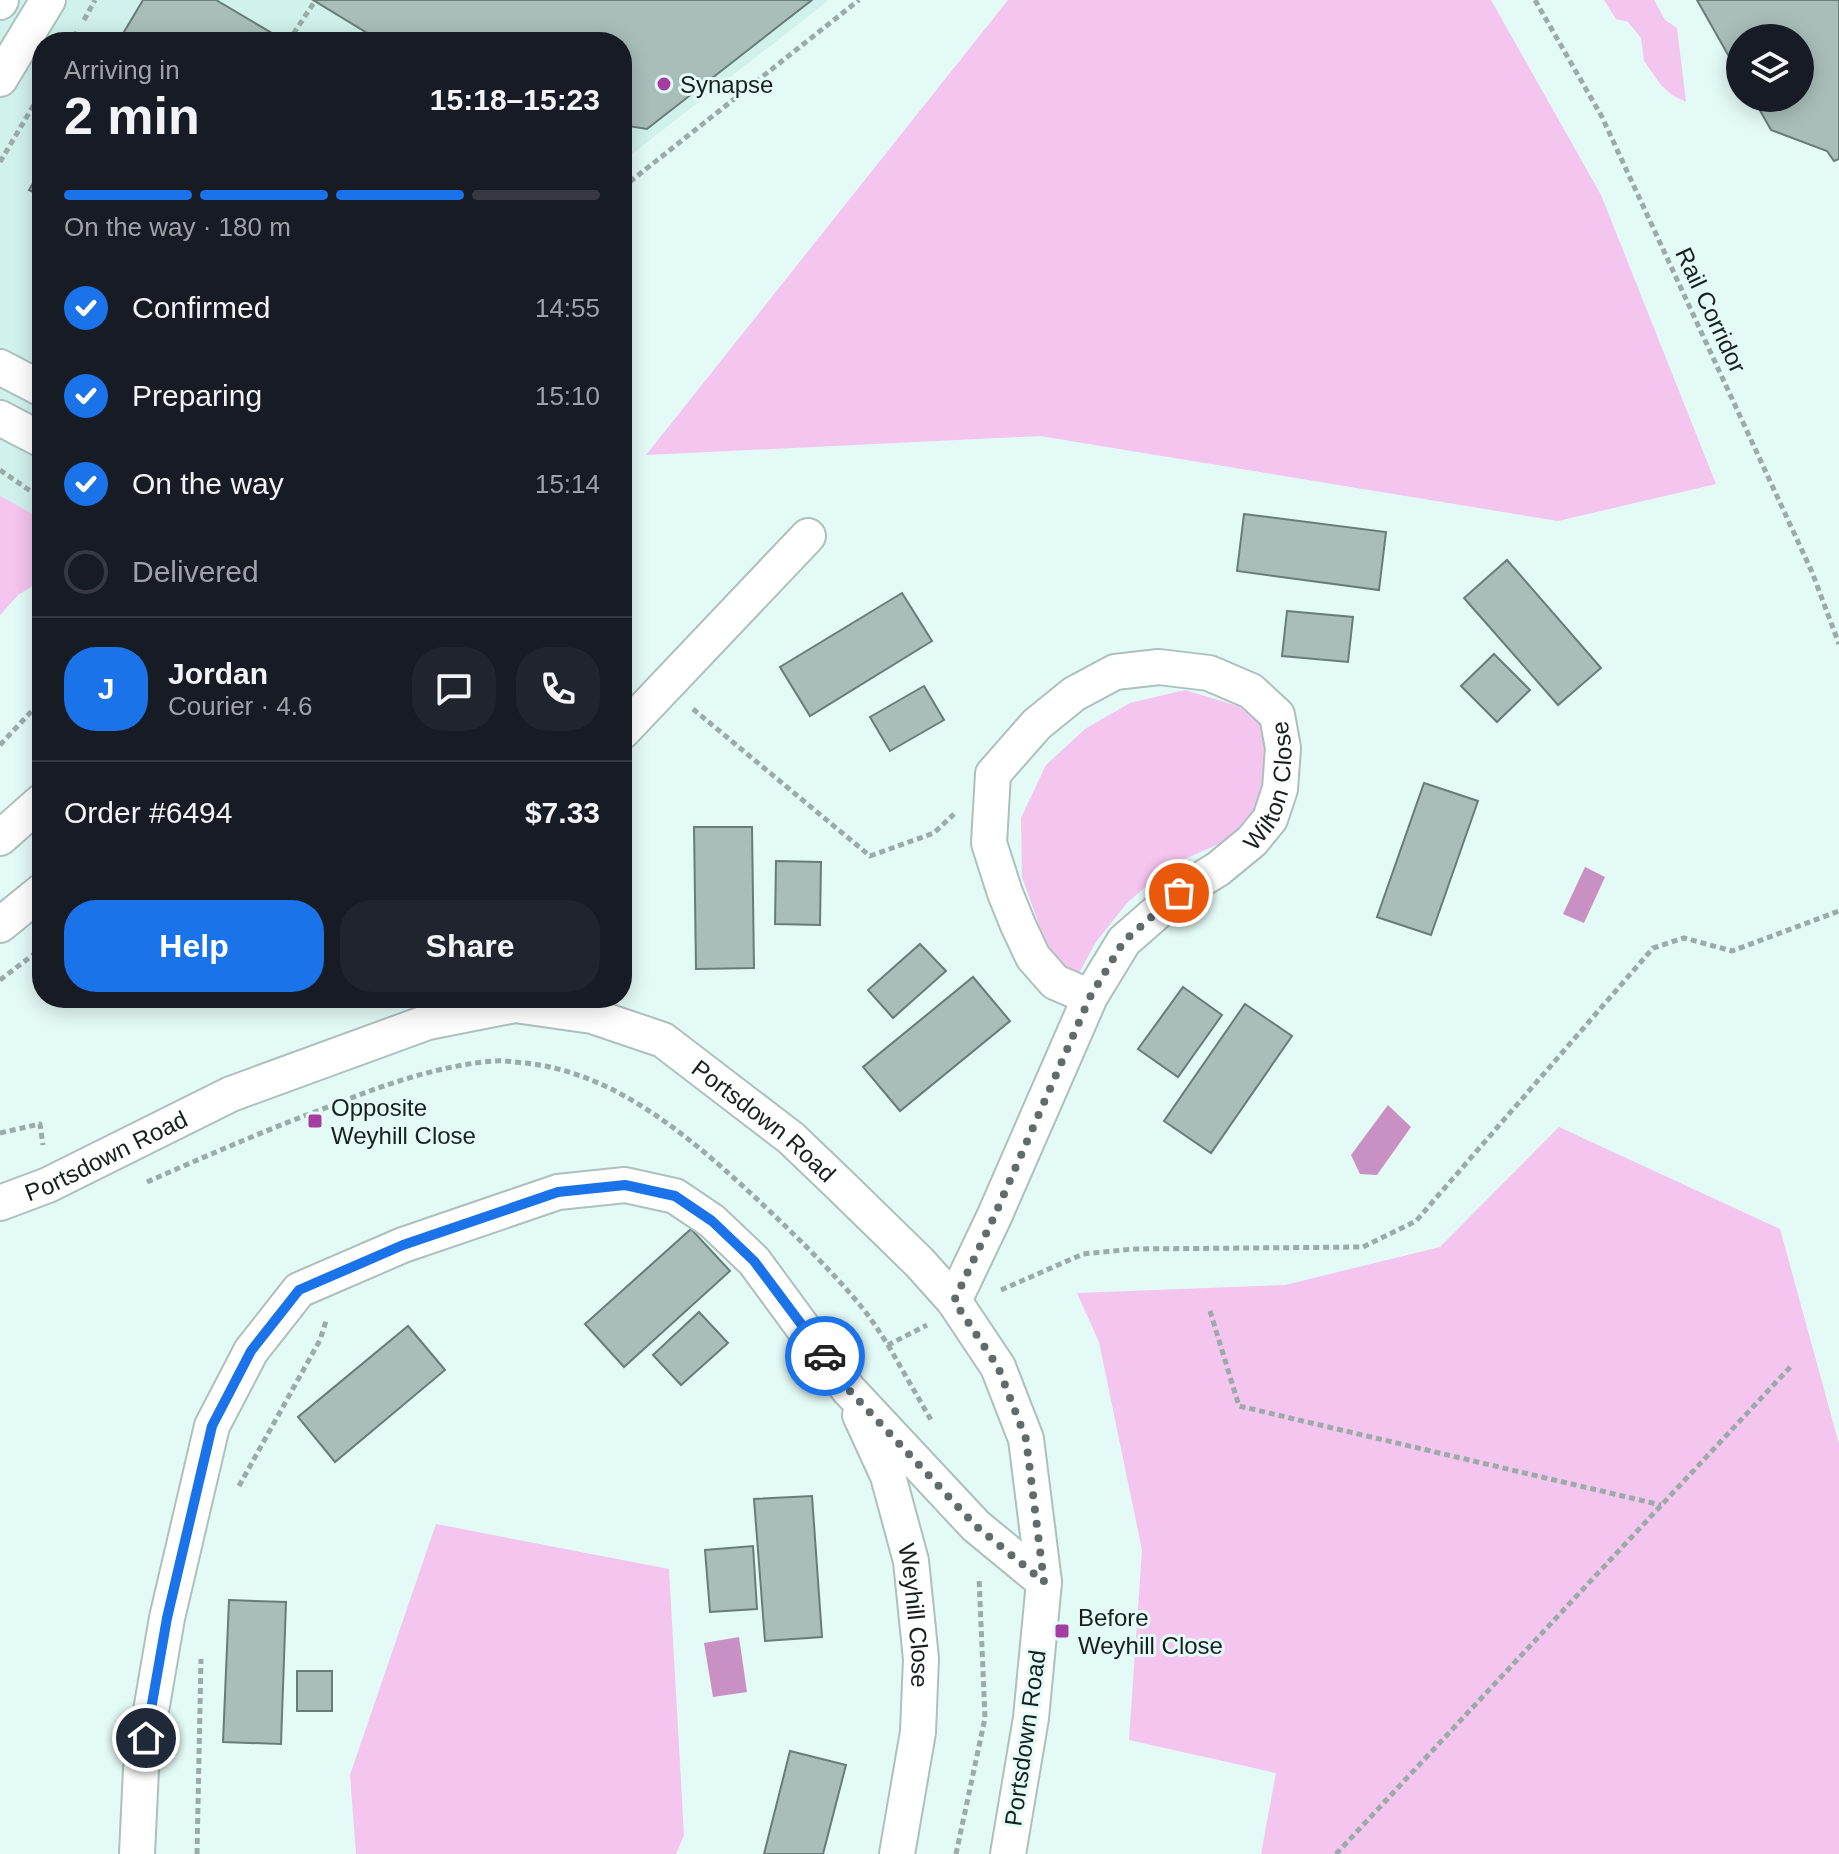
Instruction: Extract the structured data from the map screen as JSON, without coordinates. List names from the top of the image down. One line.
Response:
{"streets":{"street":["Wilton Close","Portsdown Road","Weyhill Close"],"path":["Rail Corridor"]},"crossings":[["Wilton Close","Portsdown Road"],["Portsdown Road","Weyhill Close"]],"places":{"other":["Synapse"],"transit":["Opposite Weyhill Close","Before Weyhill Close"]},"page":{"heading":["2 min","Arriving in","15:18–15:23"],"panel":["Jordan","Courier · 4.6","Order #6494","$7.33"],"bar":"On the way · 180 m","list":[["Confirmed","14:55"],["Preparing","15:10"],["On the way","15:14"],"Delivered"],"round":"J","buttons":["Help","Share"]}}
